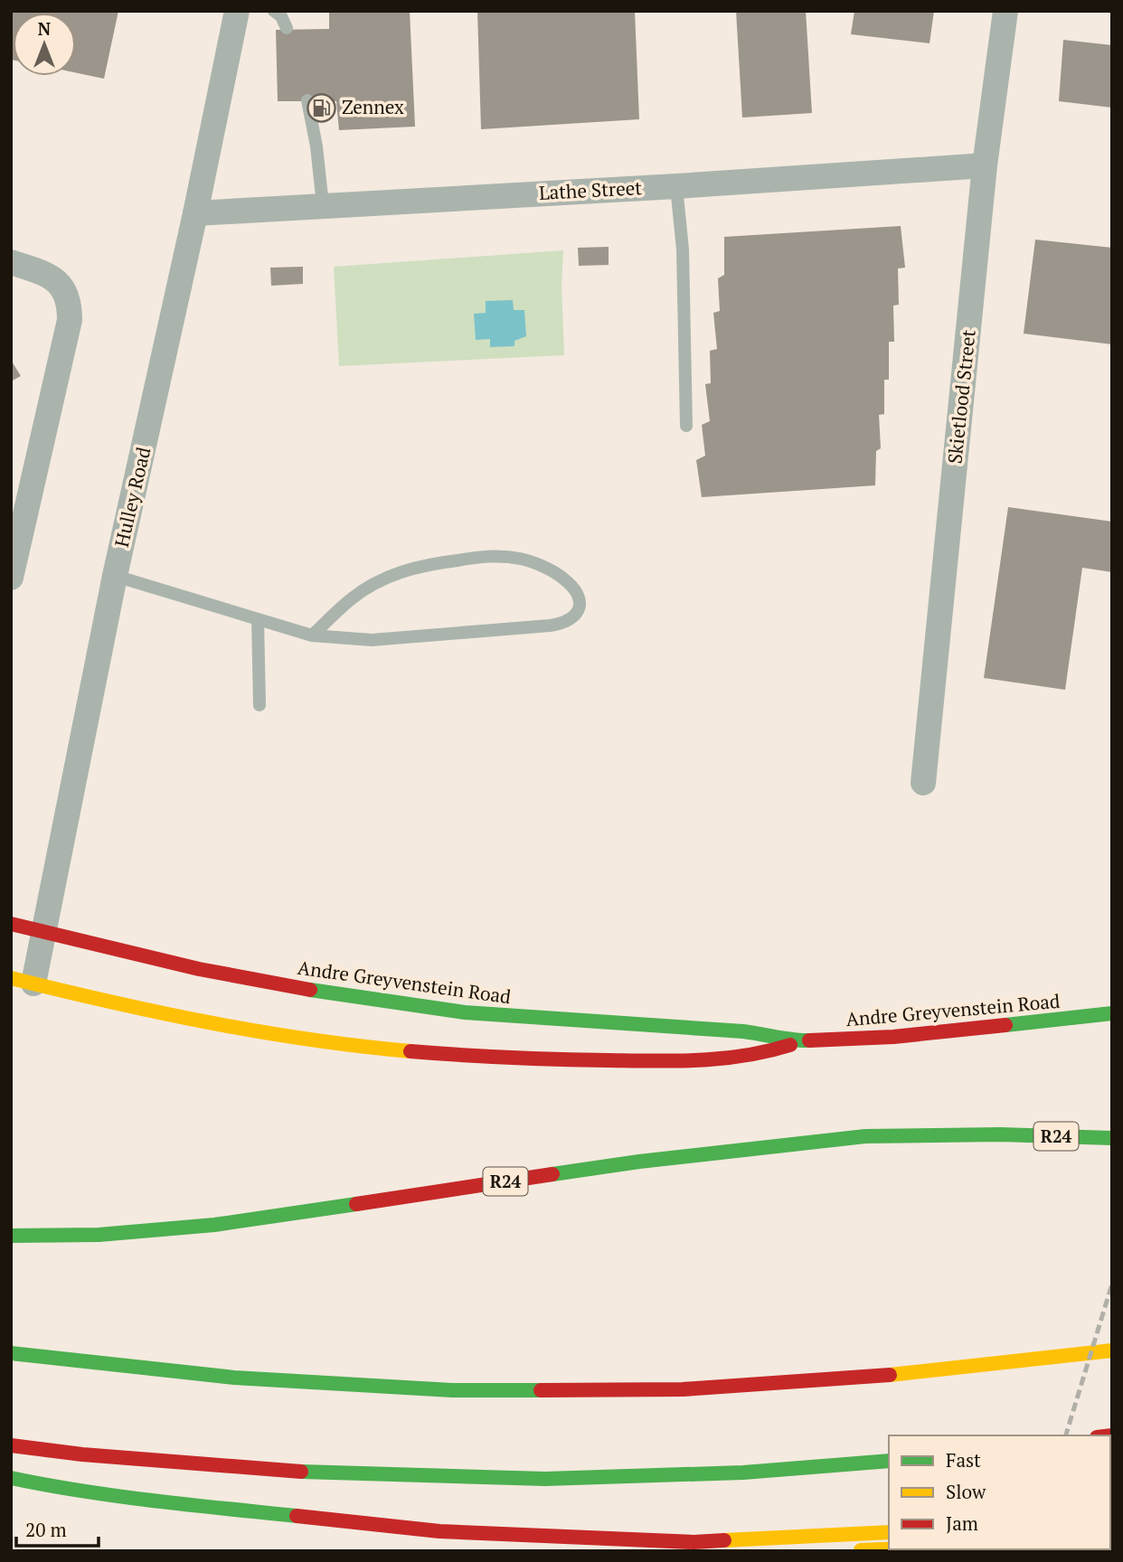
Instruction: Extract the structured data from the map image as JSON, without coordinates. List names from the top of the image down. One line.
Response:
{"streets":{"main road":["Andre Greyvenstein Road","R24"],"street":["Lathe Street","Skietlood Street","Hulley Road"]},"crossings":[["Lathe Street","Skietlood Street"],["Lathe Street","Hulley Road"],["Hulley Road","Andre Greyvenstein Road"]],"places":{"fuel station":["Zennex"]},"legend":["Fast","Slow","Jam"],"scale_bar":"20 m","north":"top"}
